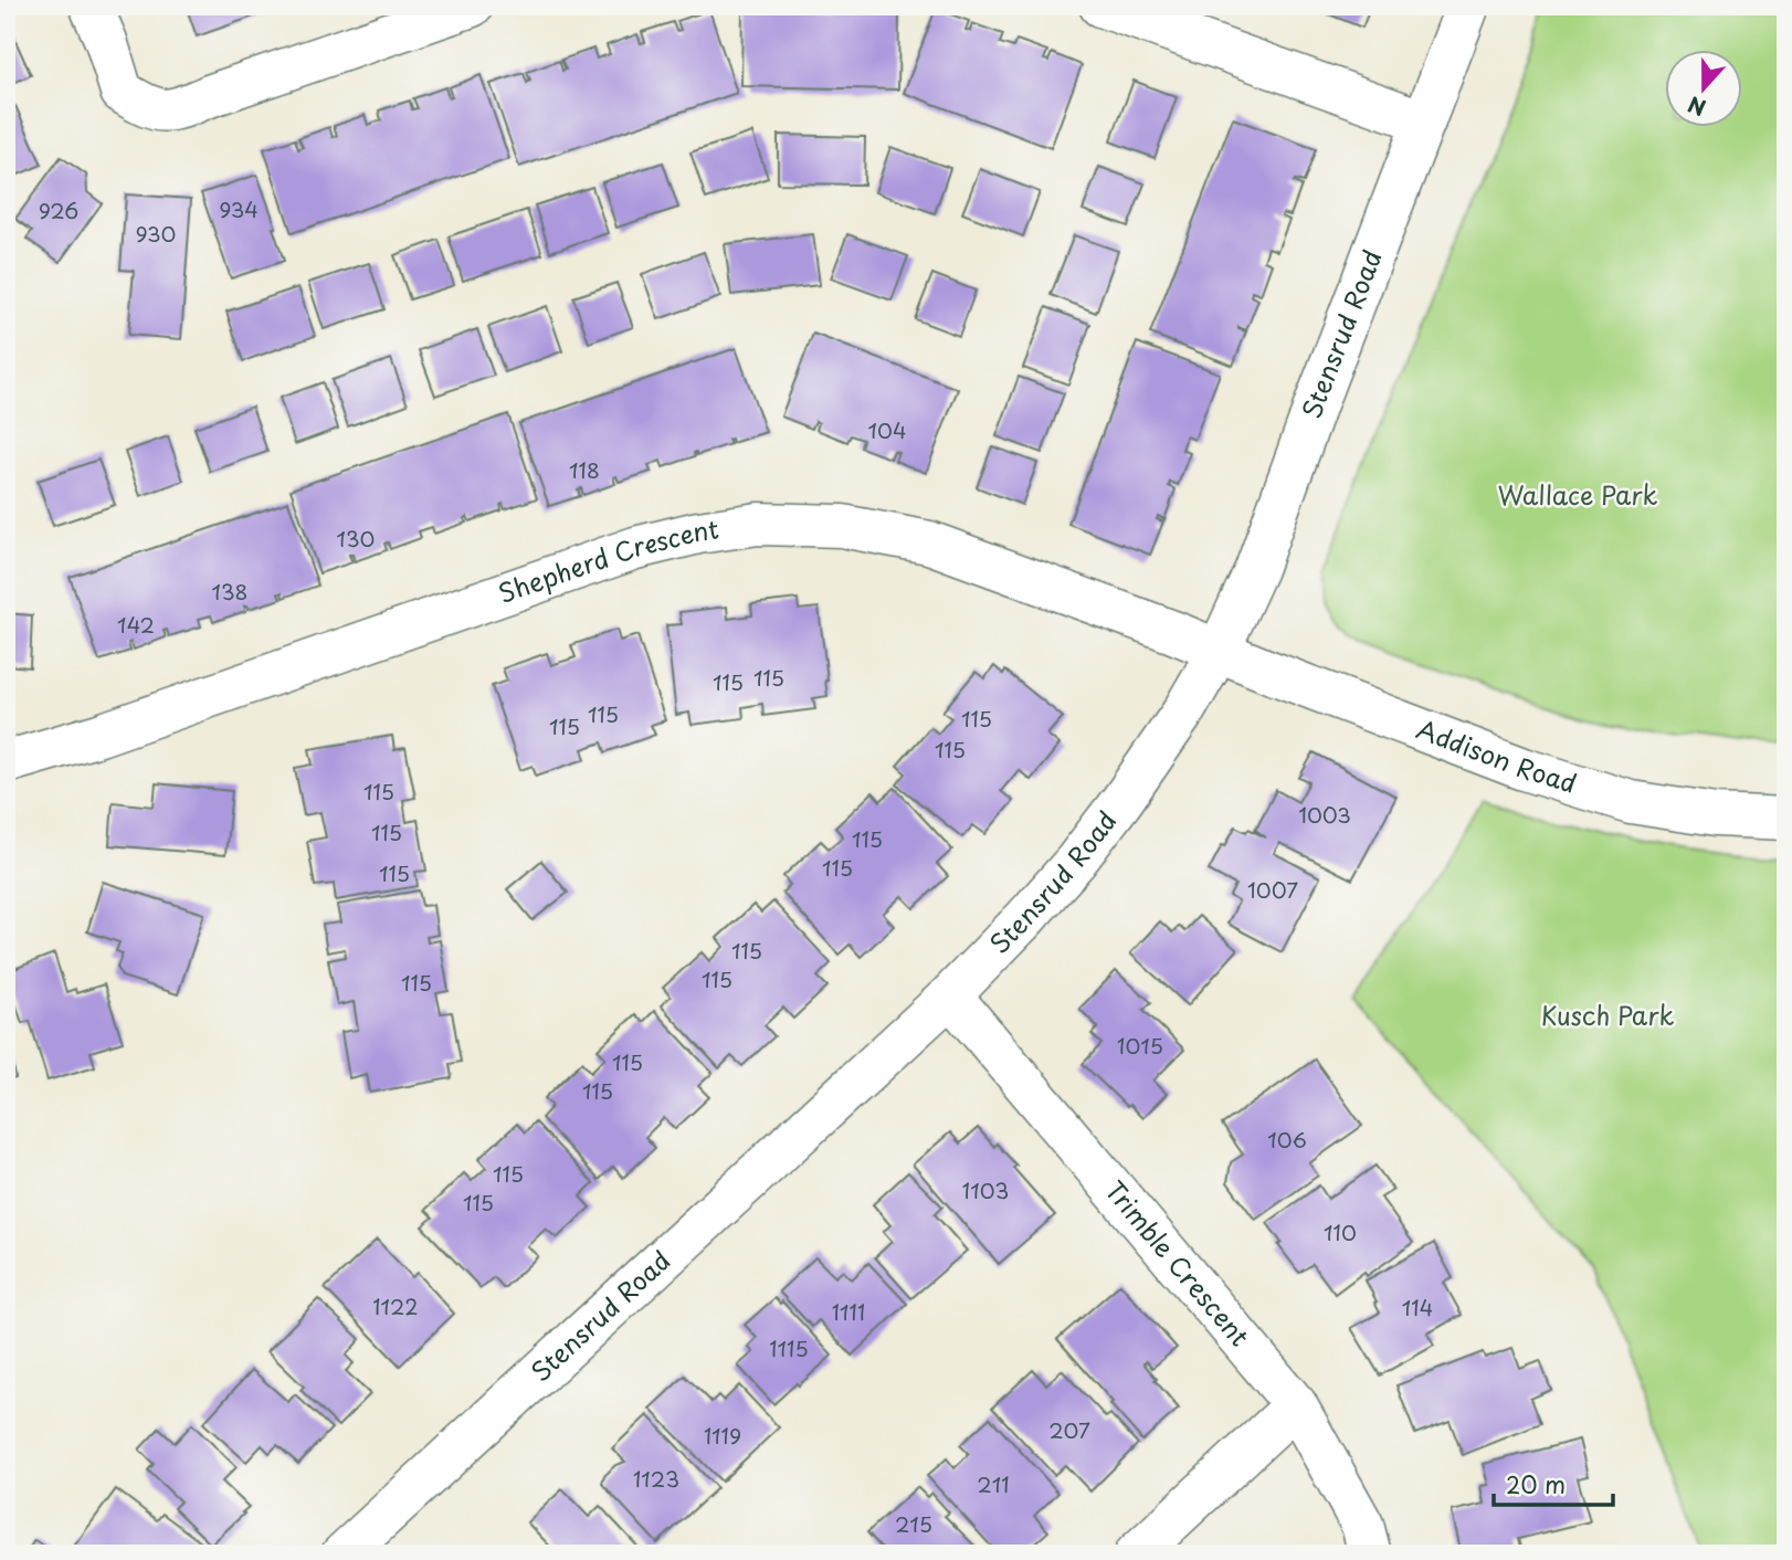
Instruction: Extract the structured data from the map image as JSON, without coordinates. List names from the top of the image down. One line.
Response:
{"streets":{"street":["Stensrud Road","Shepherd Crescent","Addison Road","Trimble Crescent"]},"crossings":[["Stensrud Road","Shepherd Crescent"],["Stensrud Road","Addison Road"],["Stensrud Road","Trimble Crescent"],["Shepherd Crescent","Addison Road"]],"parks":["Wallace Park","Kusch Park"],"house_numbers":["934","926","930","104","118","130","138","142","115","115","115","115","115","115","115","1003","115","115","115","115","1007","115","115","115","1015","115","115","106","115","1103","115","110","1122","114","1111","1115","207","1119","1123","211","215"],"scale_bar":"20 m","north":"bottom"}
